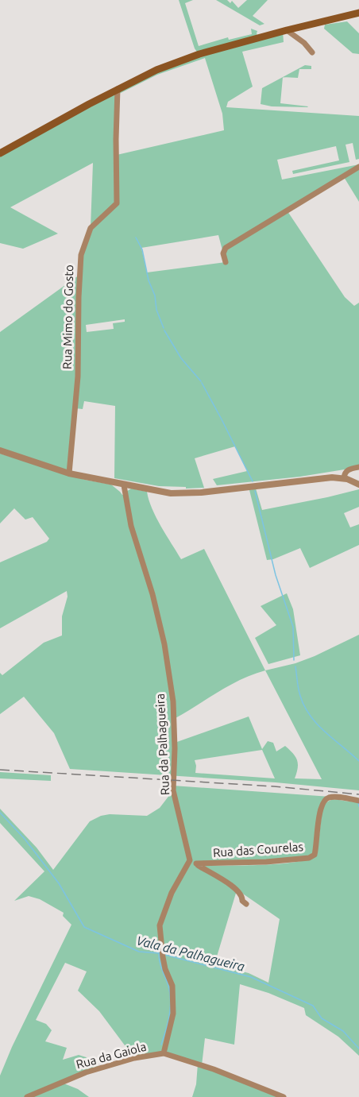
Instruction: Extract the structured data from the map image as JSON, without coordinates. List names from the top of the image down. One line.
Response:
{"streets":{"street":["Rua Mimo do Gosto","Rua da Palhagueira","Rua das Courelas","Rua da Gaiola"]},"water":["Vala da Palhagueira"]}
